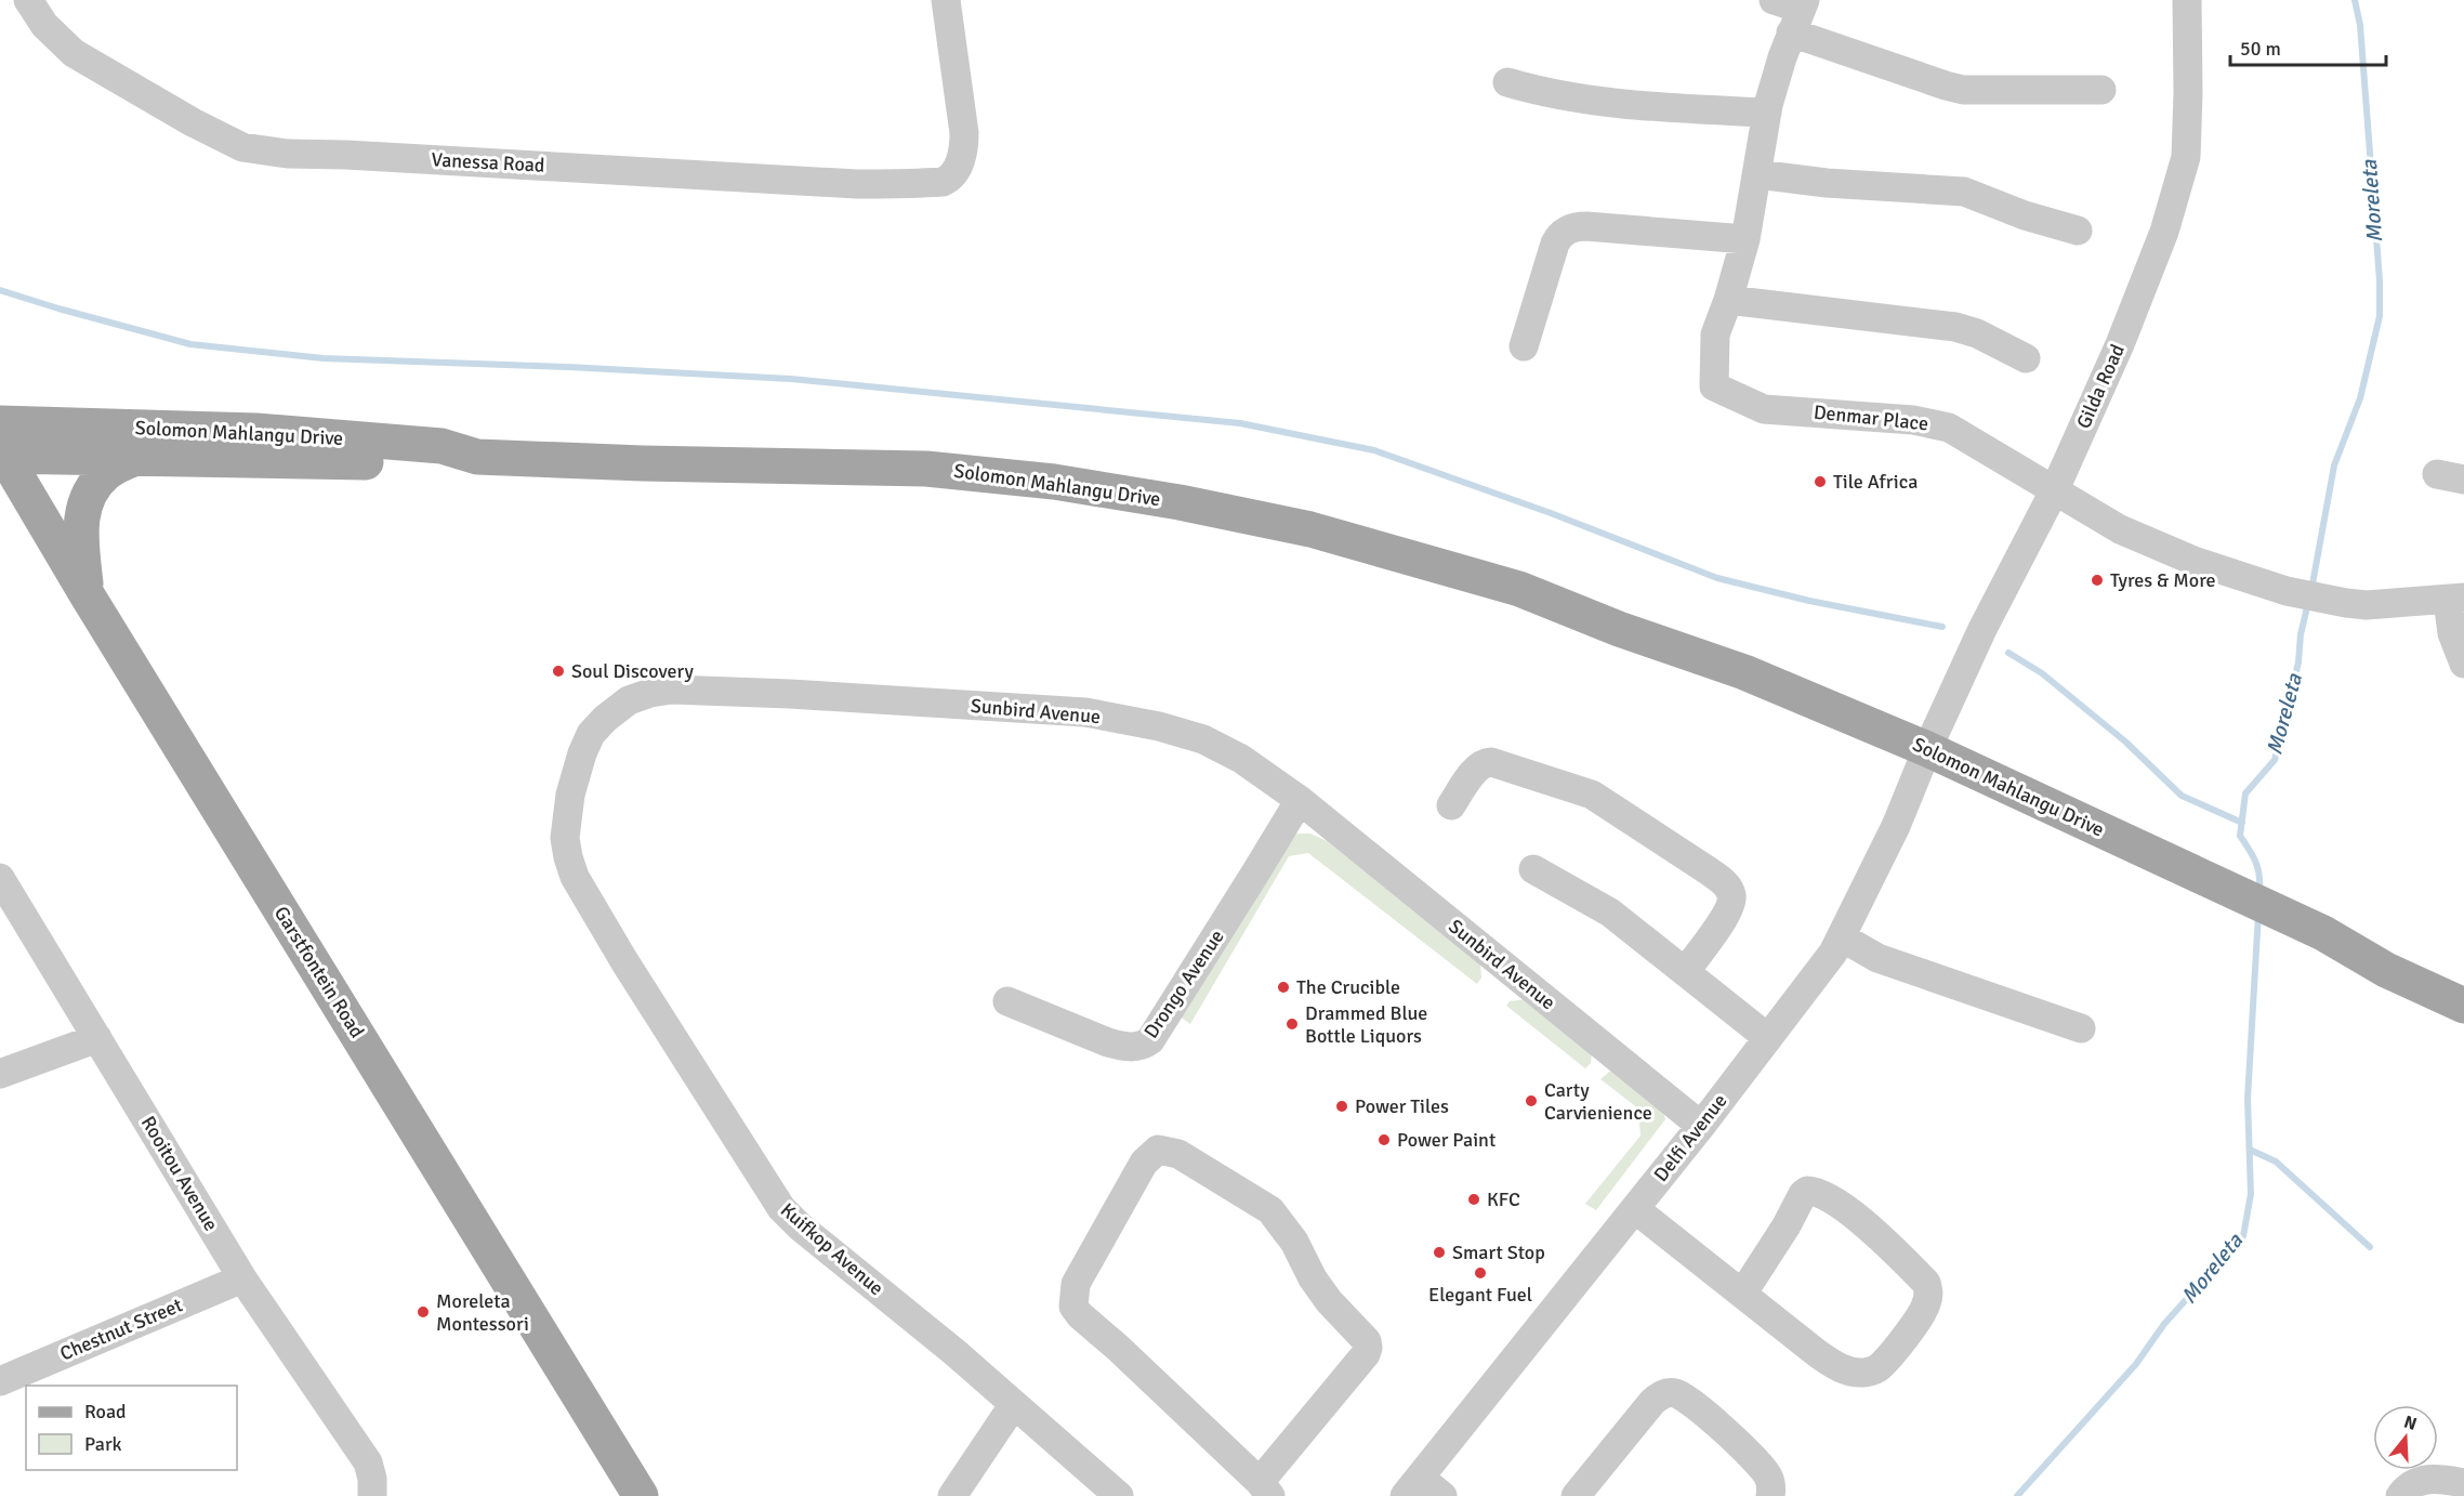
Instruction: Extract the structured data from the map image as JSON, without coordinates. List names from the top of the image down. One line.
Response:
{"streets":{"main road":["Solomon Mahlangu Drive","Garstfontein Road"],"street":["Vanessa Road","Gilda Road","Denmar Place","Sunbird Avenue","Drongo Avenue","Delfi Avenue","Rooitou Avenue","Kuifkop Avenue","Chestnut Street"]},"crossings":[["Gilda Road","Denmar Place"],["Gilda Road","Solomon Mahlangu Drive"],["Gilda Road","Delfi Avenue"],["Solomon Mahlangu Drive","Garstfontein Road"],["Solomon Mahlangu Drive","Delfi Avenue"],["Sunbird Avenue","Drongo Avenue"],["Sunbird Avenue","Delfi Avenue"],["Sunbird Avenue","Kuifkop Avenue"],["Rooitou Avenue","Chestnut Street"]],"water":["Moreleta"],"places":["Tile Africa","Tyres & More","Soul Discovery","The Crucible","Drammed Blue Bottle Liquors","Carty Carvienience","Power Tiles","Power Paint","KFC","Smart Stop","Elegant Fuel","Moreleta Montessori"],"legend":["Road","Park"],"scale_bar":"50 m","north":"top"}
